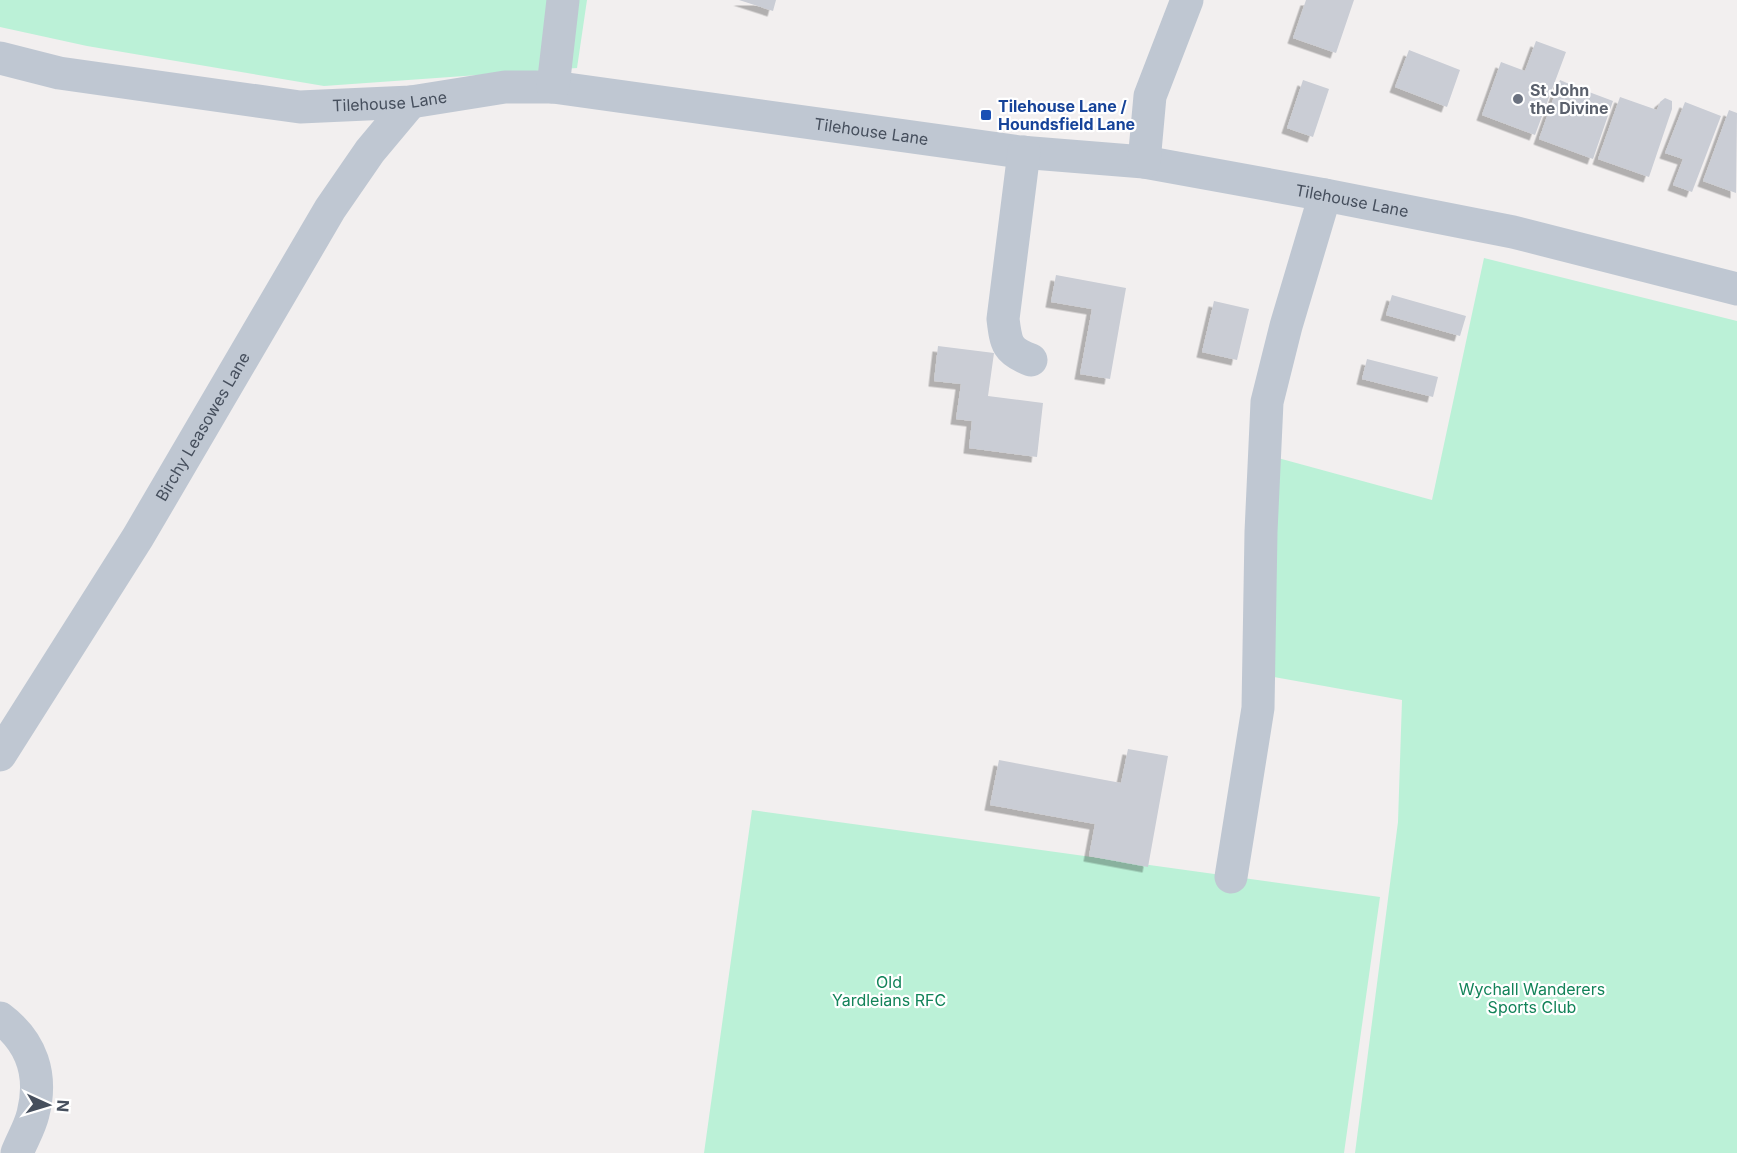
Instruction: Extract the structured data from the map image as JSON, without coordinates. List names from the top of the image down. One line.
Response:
{"streets":{"street":["Tilehouse Lane","Birchy Leasowes Lane"]},"crossings":[["Tilehouse Lane","Birchy Leasowes Lane"]],"parks":["Old Yardleians RFC","Wychall Wanderers Sports Club"],"places":{"other":["St John the Divine"],"transit":["Tilehouse Lane / Houndsfield Lane"]},"north":"right"}
